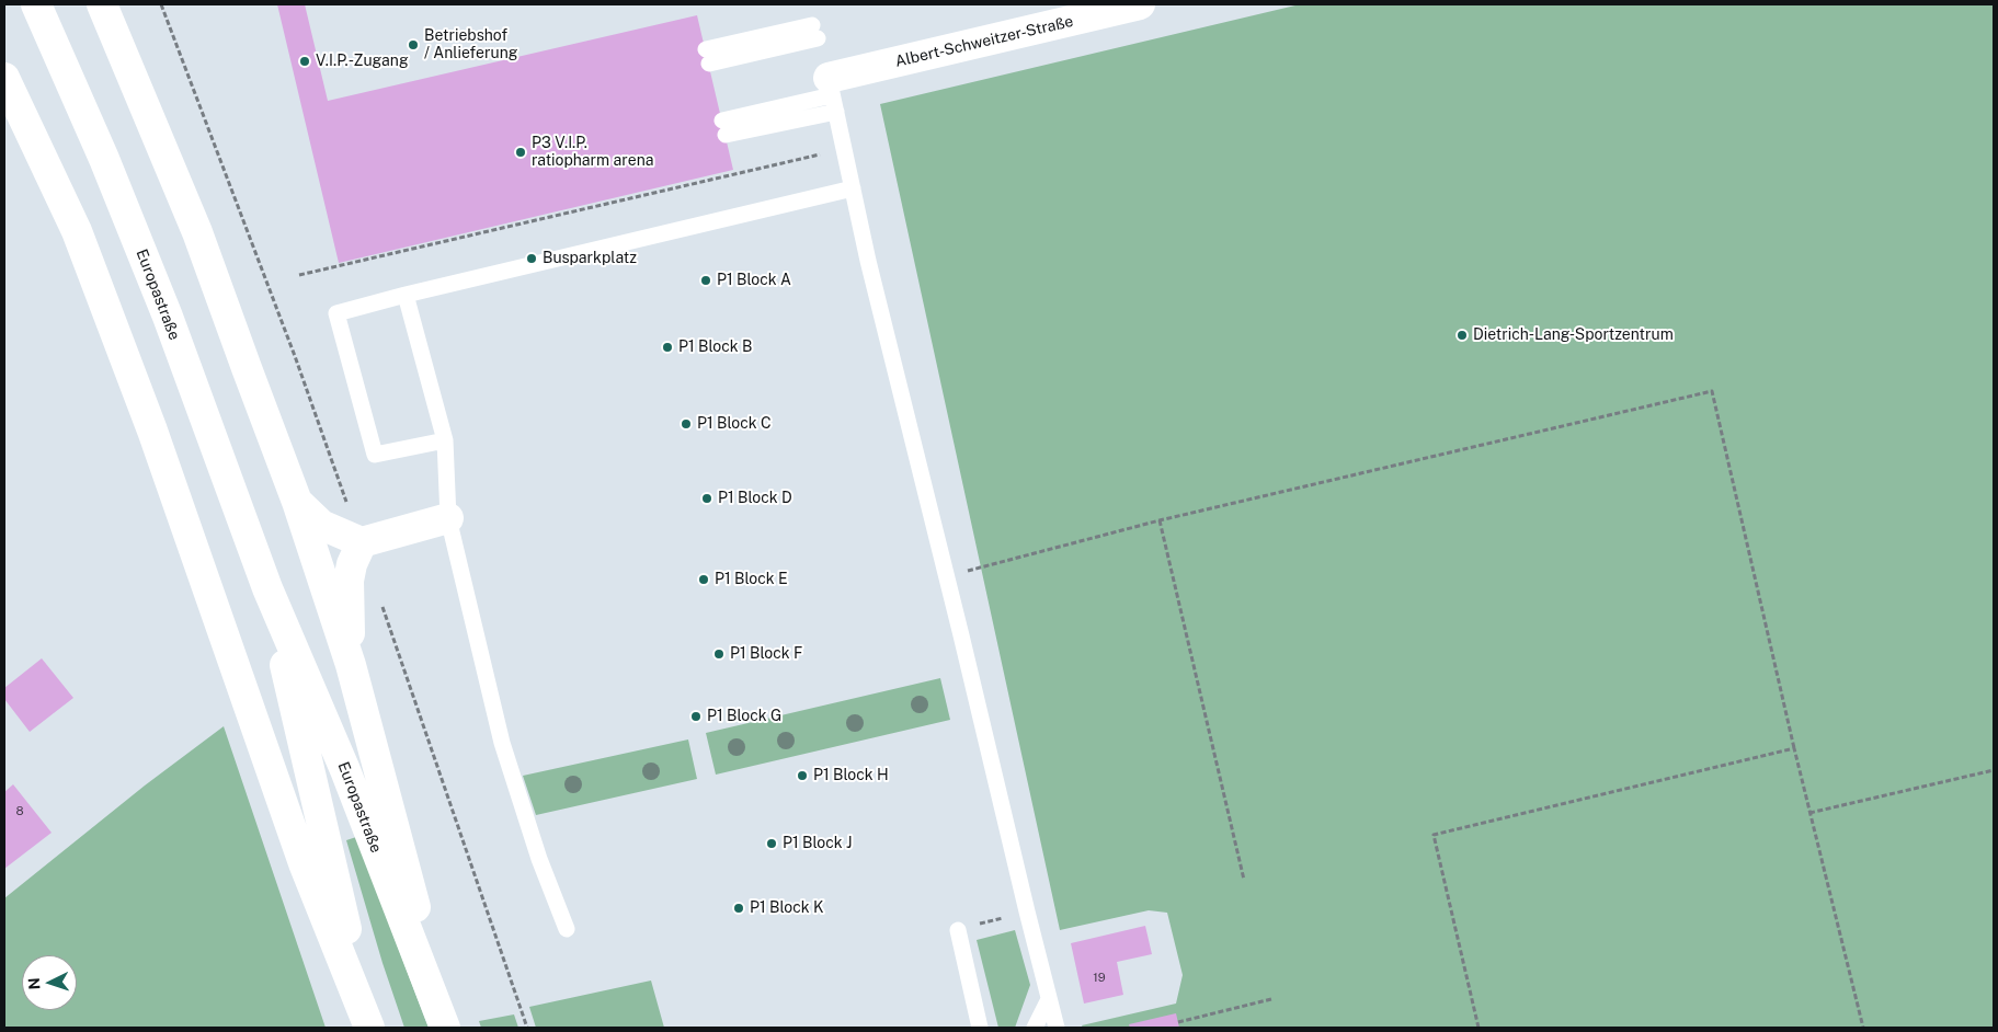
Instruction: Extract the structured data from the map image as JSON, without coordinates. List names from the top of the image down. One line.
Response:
{"streets":{"main road":["Albert-Schweitzer-Straße","Europastraße"]},"places":["Betriebshof / Anlieferung","V.I.P.-Zugang","P3 V.I.P. ratiopharm arena","Busparkplatz","P1 Block A","Dietrich-Lang-Sportzentrum","P1 Block B","P1 Block C","P1 Block D","P1 Block E","P1 Block F","P1 Block G","P1 Block H","P1 Block J","P1 Block K"],"house_numbers":["8","19"],"north":"left"}
